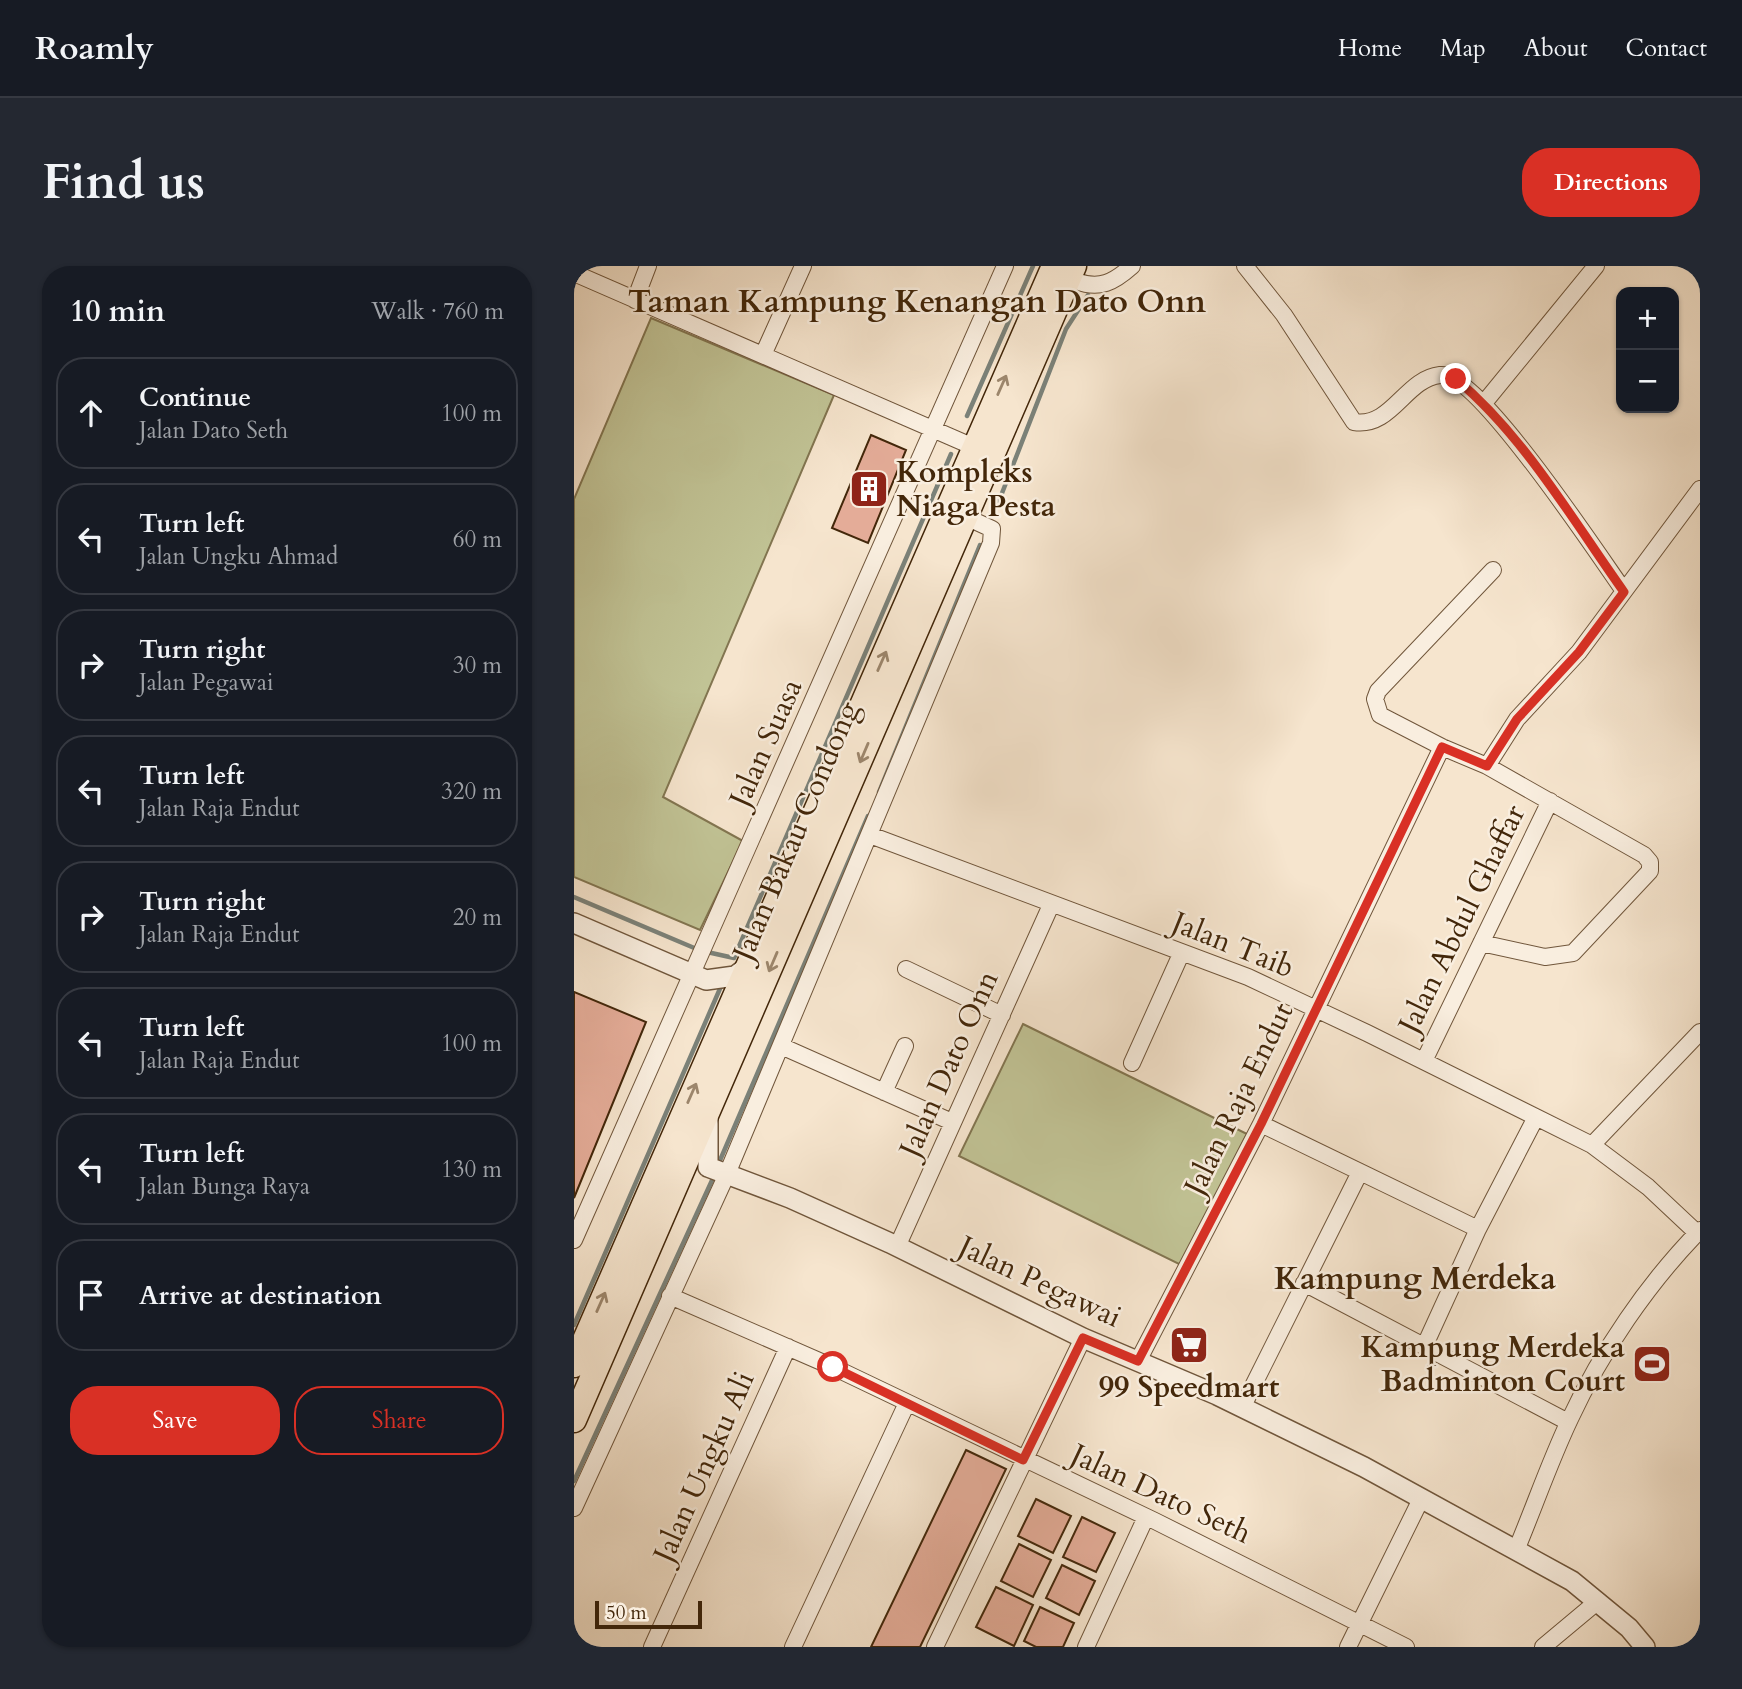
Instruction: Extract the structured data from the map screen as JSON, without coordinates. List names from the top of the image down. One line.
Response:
{"streets":{"main road":["Jalan Bakau Condong"],"street":["Jalan Suasa","Jalan Abdul Ghaffar","Jalan Taib","Jalan Dato Onn","Jalan Raja Endut","Jalan Pegawai","Jalan Ungku Ali","Jalan Dato Seth"]},"crossings":[["Jalan Abdul Ghaffar","Jalan Taib"],["Jalan Taib","Jalan Dato Onn"],["Jalan Taib","Jalan Raja Endut"],["Jalan Dato Onn","Jalan Pegawai"],["Jalan Raja Endut","Jalan Pegawai"],["Jalan Ungku Ali","Jalan Dato Seth"]],"districts":["Taman Kampung Kenangan Dato Onn","Kampung Merdeka"],"places":{"building":["Kompleks Niaga Pesta"],"supermarket":["99 Speedmart"],"sports":["Kampung Merdeka Badminton Court"]},"scale_bar":"50 m","page":{"header":"Roamly","nav":["Home","Map","About","Contact"],"buttons":["Directions",["Save","Share"]],"title":"Find us","heading":["10 min","Walk · 760 m"],"map_buttons":["+","−"],"list":[["Continue","Jalan Dato Seth","100 m"],["Turn left","Jalan Ungku Ahmad","60 m"],["Turn right","Jalan Pegawai","30 m"],["Turn left","Jalan Raja Endut","320 m"],["Turn right","Jalan Raja Endut","20 m"],["Turn left","Jalan Raja Endut","100 m"],["Turn left","Jalan Bunga Raya","130 m"],"Arrive at destination"],"scale":"50 m"}}
